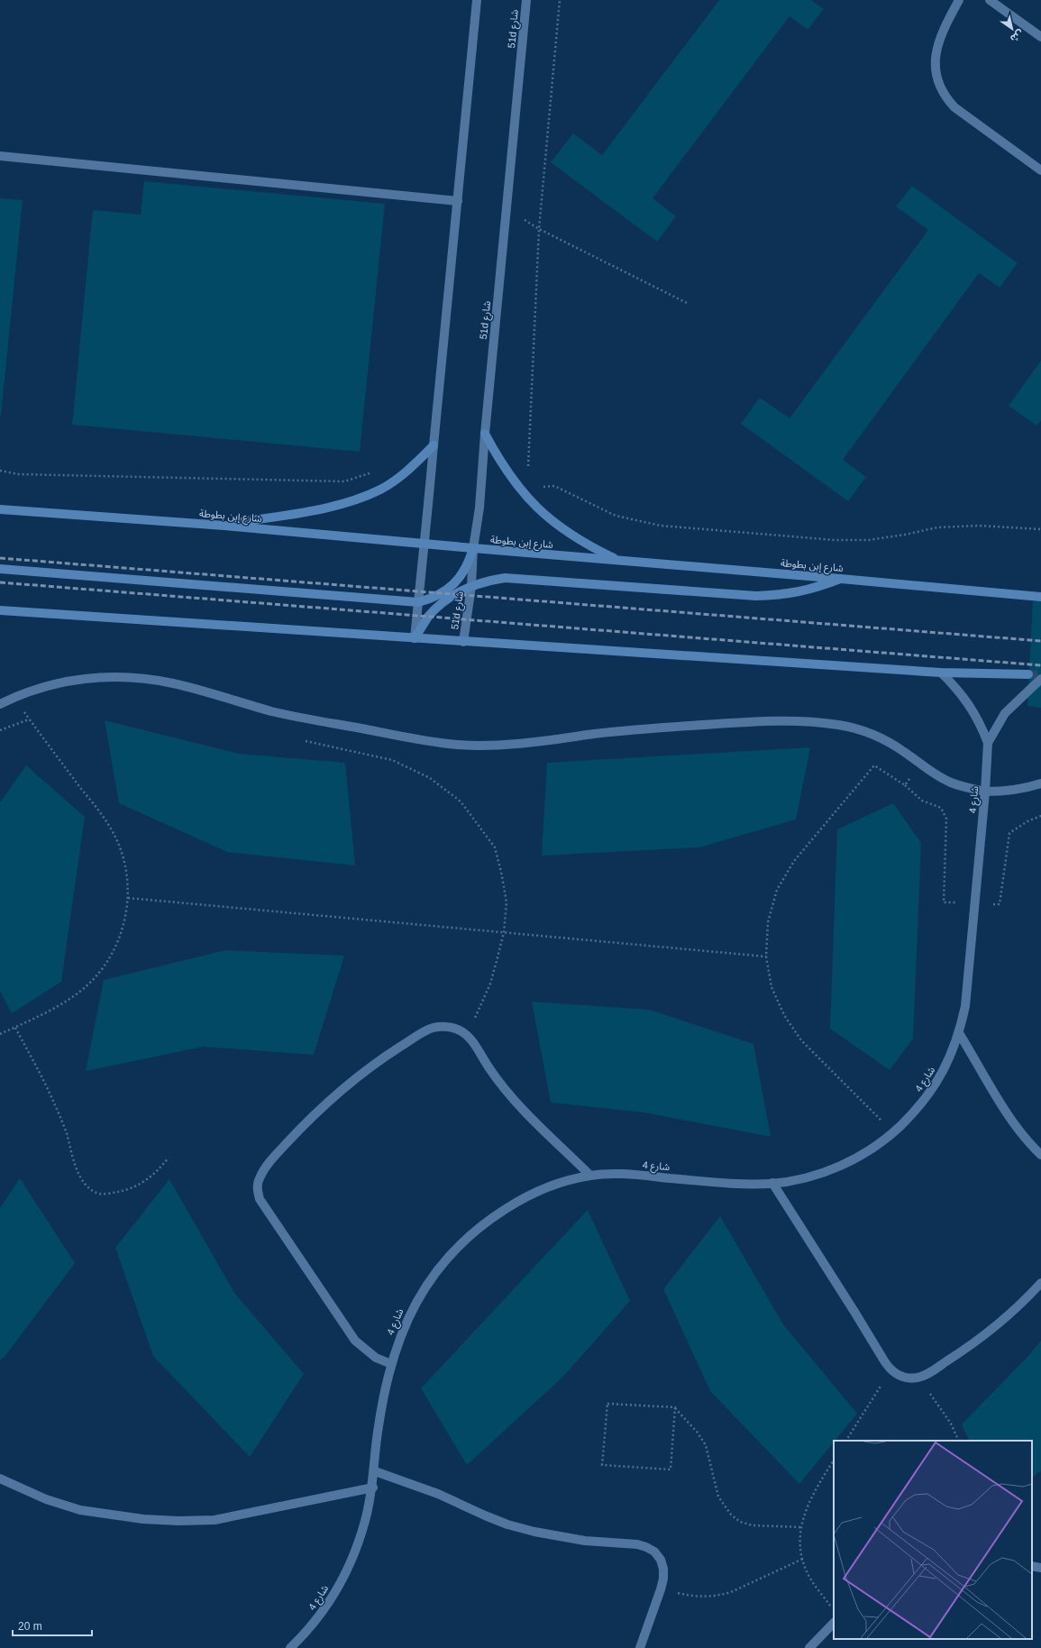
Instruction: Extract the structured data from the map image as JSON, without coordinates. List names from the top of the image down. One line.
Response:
{"streets":{"main road":["شارع إبن بطوطة"],"street":["51d شارع","شارع 4"]},"crossings":[["51d شارع","شارع إبن بطوطة"]],"scale_bar":"20 m","north":"bottom right"}
